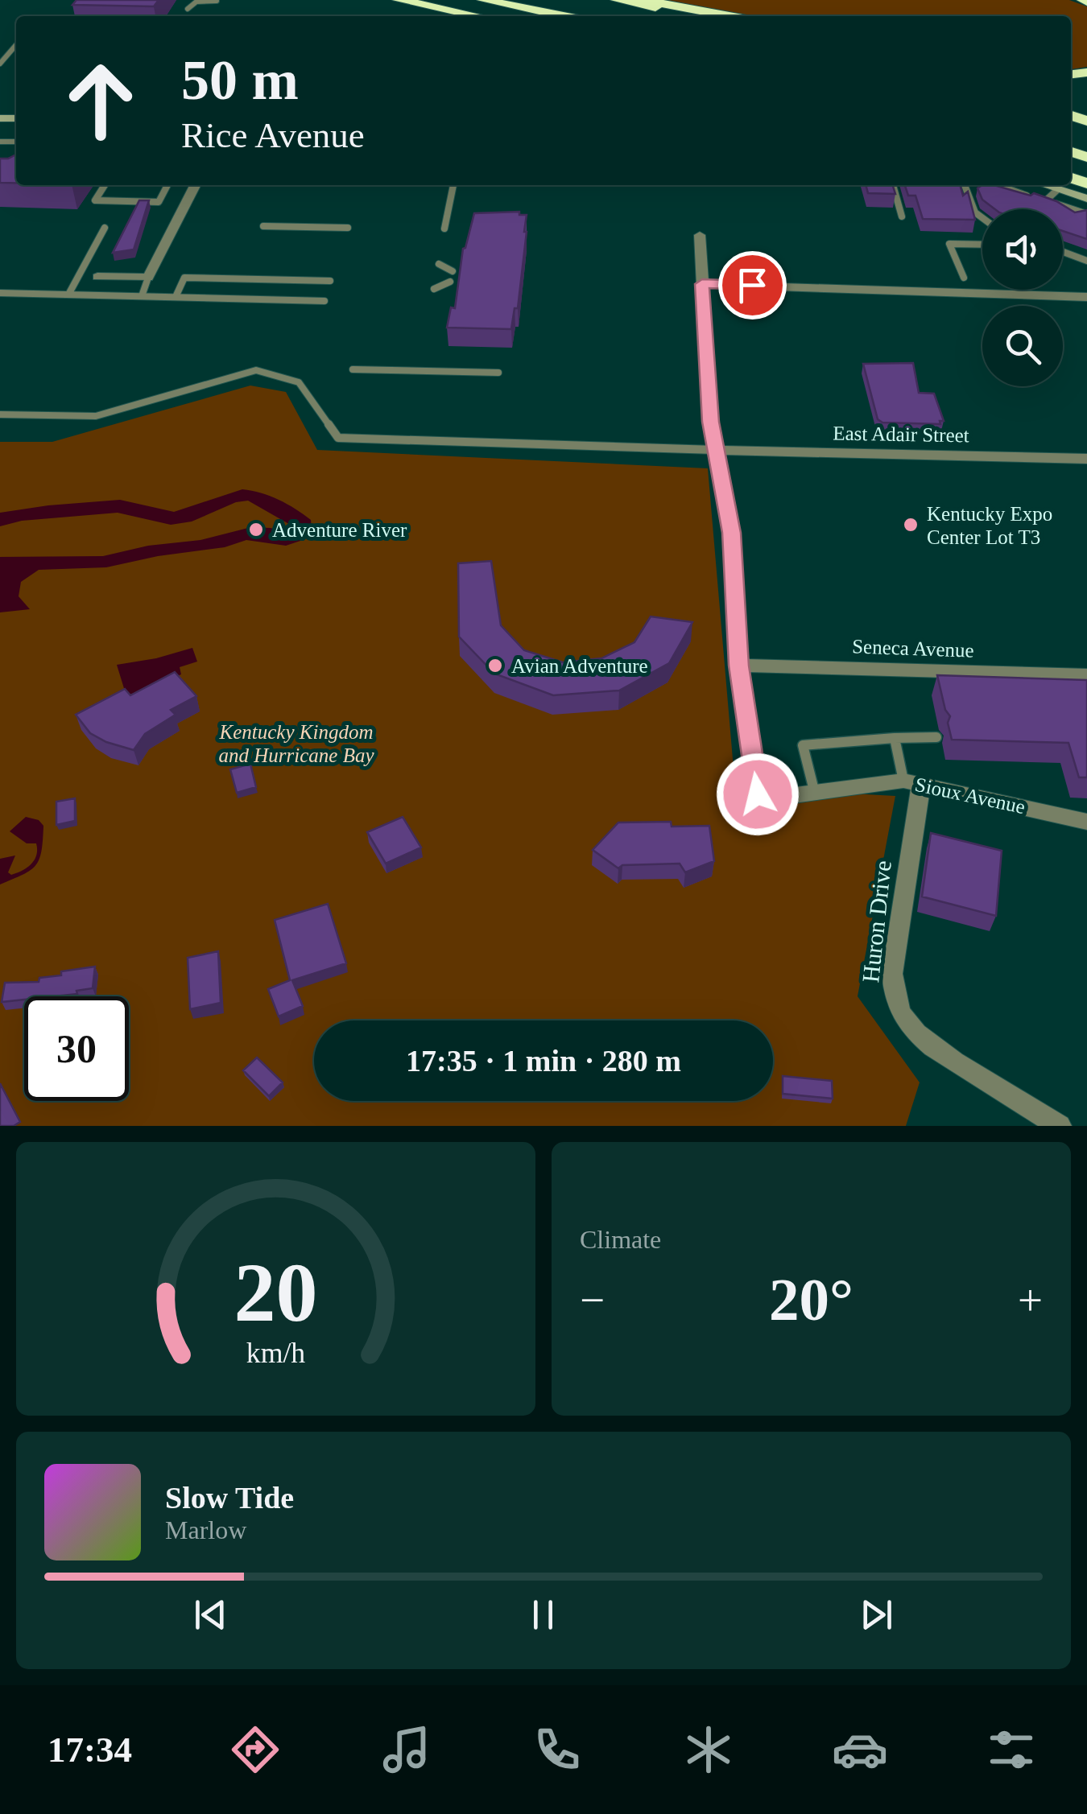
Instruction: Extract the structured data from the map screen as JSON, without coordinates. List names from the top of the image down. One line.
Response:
{"streets":{"street":["East Adair Street","Seneca Avenue","Sioux Avenue","Huron Drive"]},"crossings":[["Seneca Avenue","Sioux Avenue"],["Sioux Avenue","Huron Drive"]],"parks":["Kentucky Kingdom and Hurricane Bay"],"places":["Kentucky Expo Center Lot T3","Adventure River","Avian Adventure"],"page":{"turn":["50 m","Rice Avenue"],"limit":"30","trip":"17:35 · 1 min · 280 m","tile":"Climate","heat":["−","20°","+"],"song":["Slow Tide","Marlow"],"tabs":"17:34","gauge":["20","km/h"]}}
